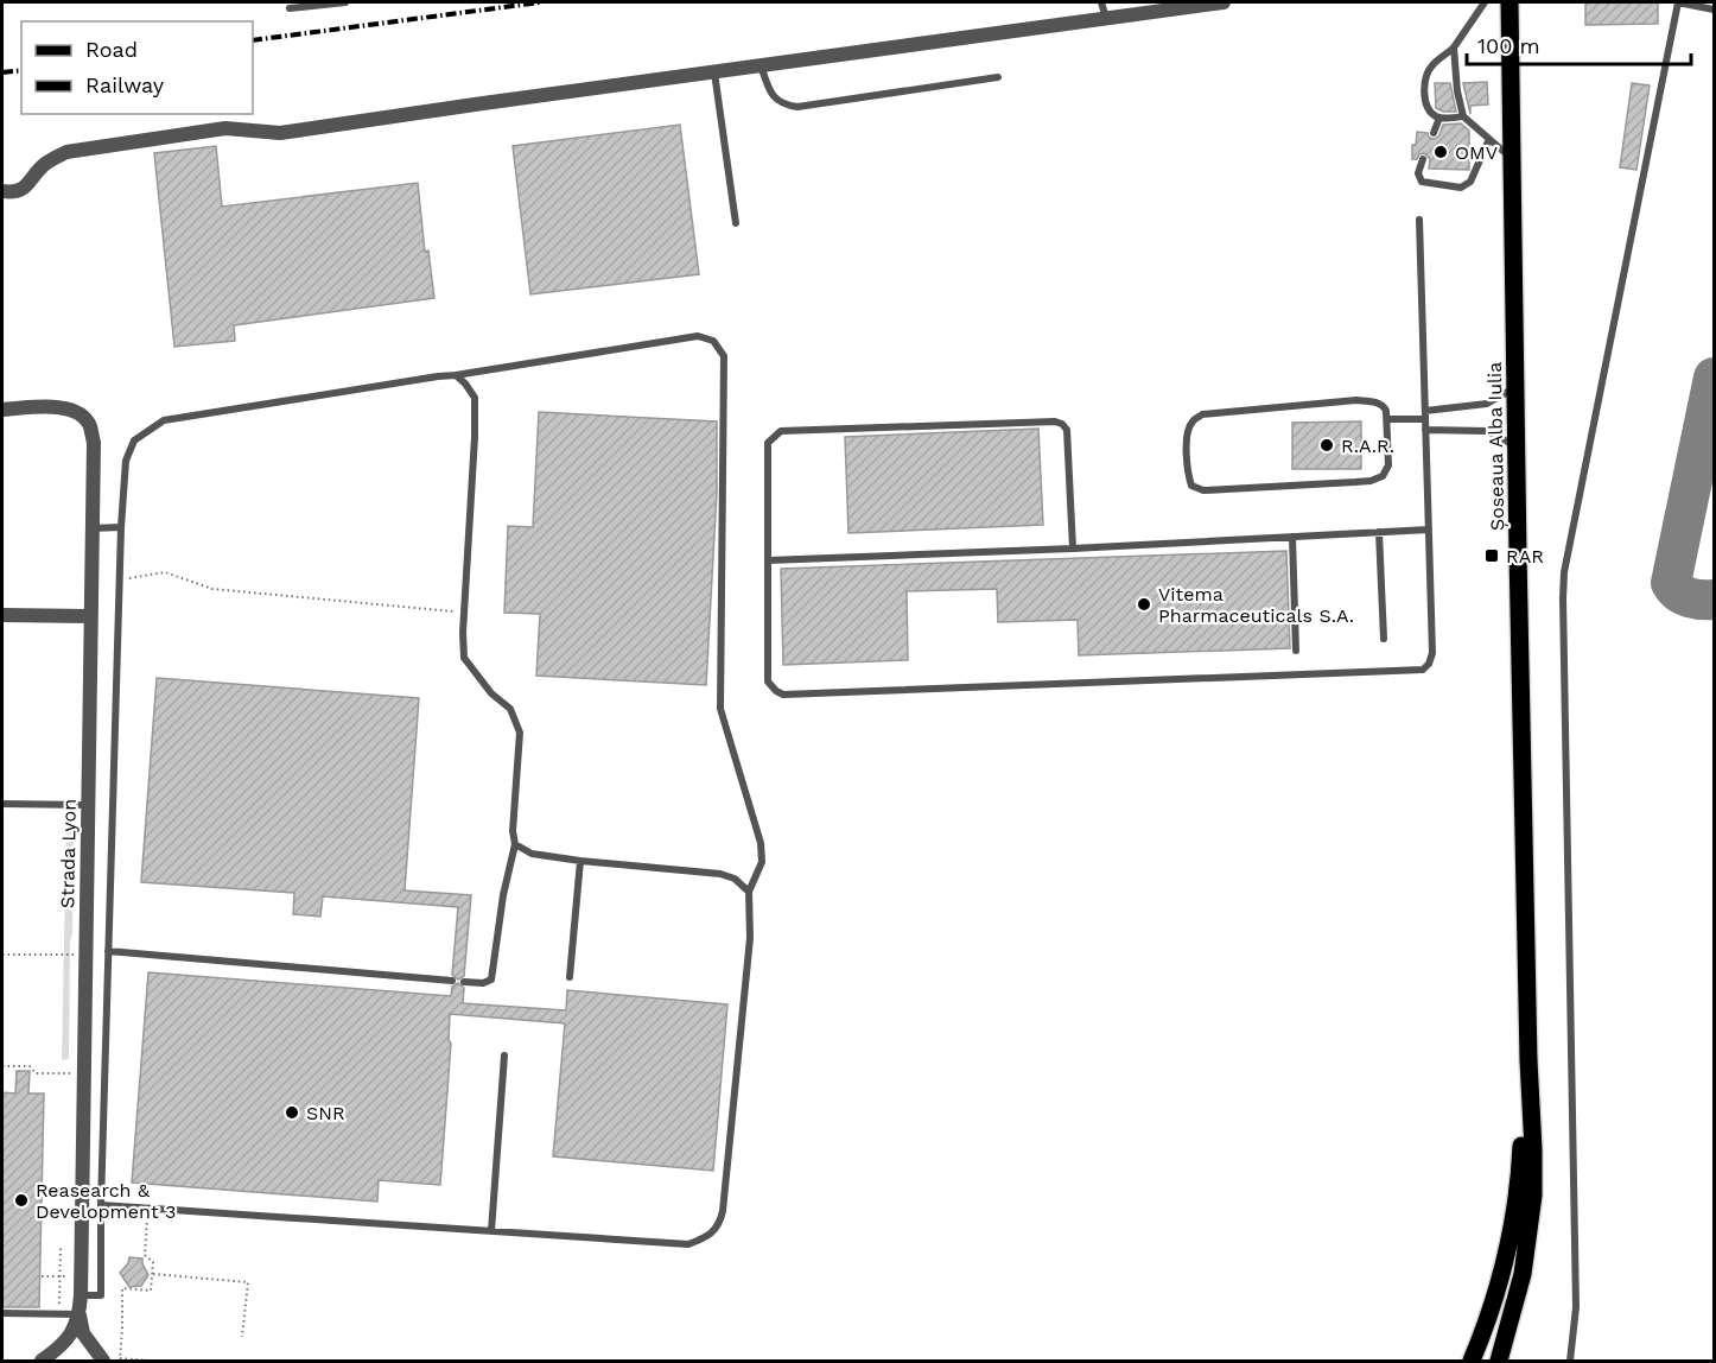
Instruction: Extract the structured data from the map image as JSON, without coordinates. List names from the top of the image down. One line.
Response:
{"streets":{"main road":["Șoseaua Alba Iulia"],"street":["Strada Lyon"]},"places":{"other":["OMV","R.A.R.","Vitema Pharmaceuticals S.A.","SNR","Reasearch & Development 3"],"transit":["RAR"]},"legend":["Road","Railway"],"scale_bar":"100 m"}
